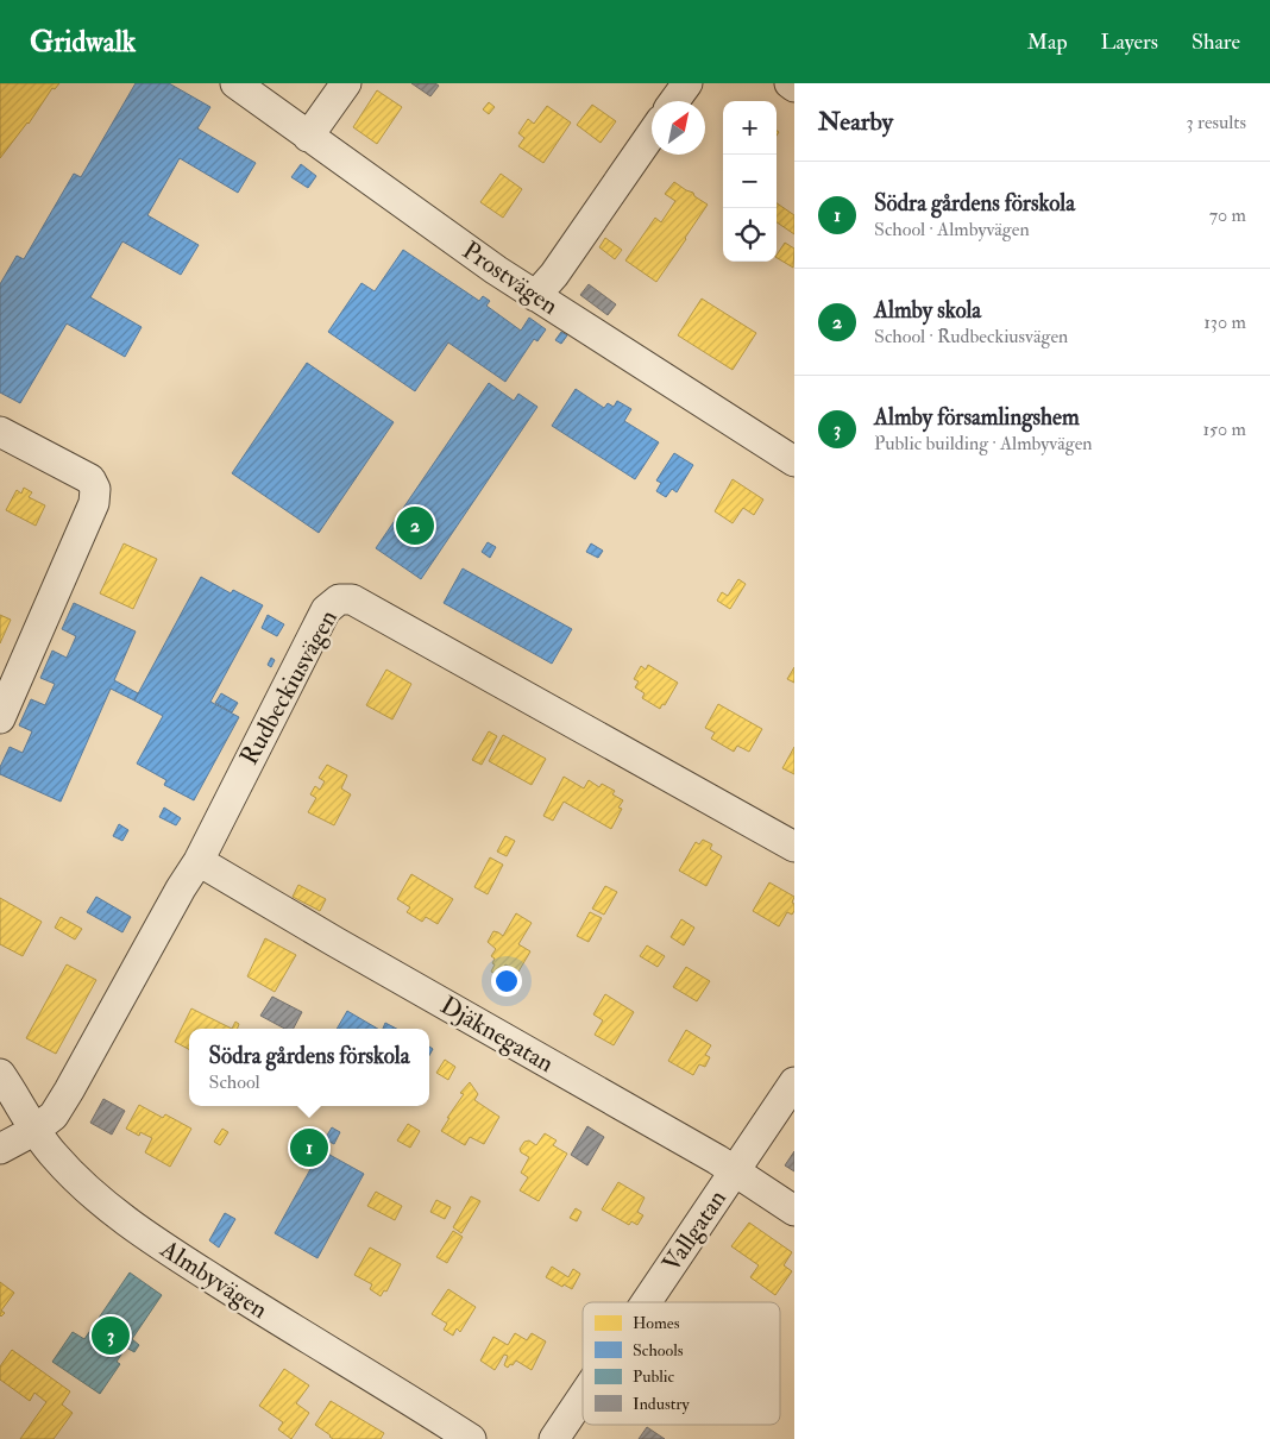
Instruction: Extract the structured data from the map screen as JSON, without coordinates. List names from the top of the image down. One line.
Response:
{"streets":{"street":["Prostvägen","Rudbeckiusvägen","Djäknegatan","Vallgatan","Almbyvägen"]},"crossings":[["Rudbeckiusvägen","Djäknegatan"],["Rudbeckiusvägen","Almbyvägen"],["Djäknegatan","Vallgatan"]],"legend":["Homes","Schools","Public","Industry"],"north":"top right","page":{"header":"Gridwalk","nav":["Map","Layers","Share"],"heading":["Nearby","3 results"],"map_buttons":["+","−"],"list":[{"mark":"1","name":"Södra gårdens förskola","note":"School · Almbyvägen","value":"70 m"},{"mark":"2","name":"Almby skola","note":"School · Rudbeckiusvägen","value":"130 m"},{"mark":"3","name":"Almby församlingshem","note":"Public building · Almbyvägen","value":"150 m"}],"pins":["2","1","3"],"popup":["Södra gårdens förskola","School"]}}
